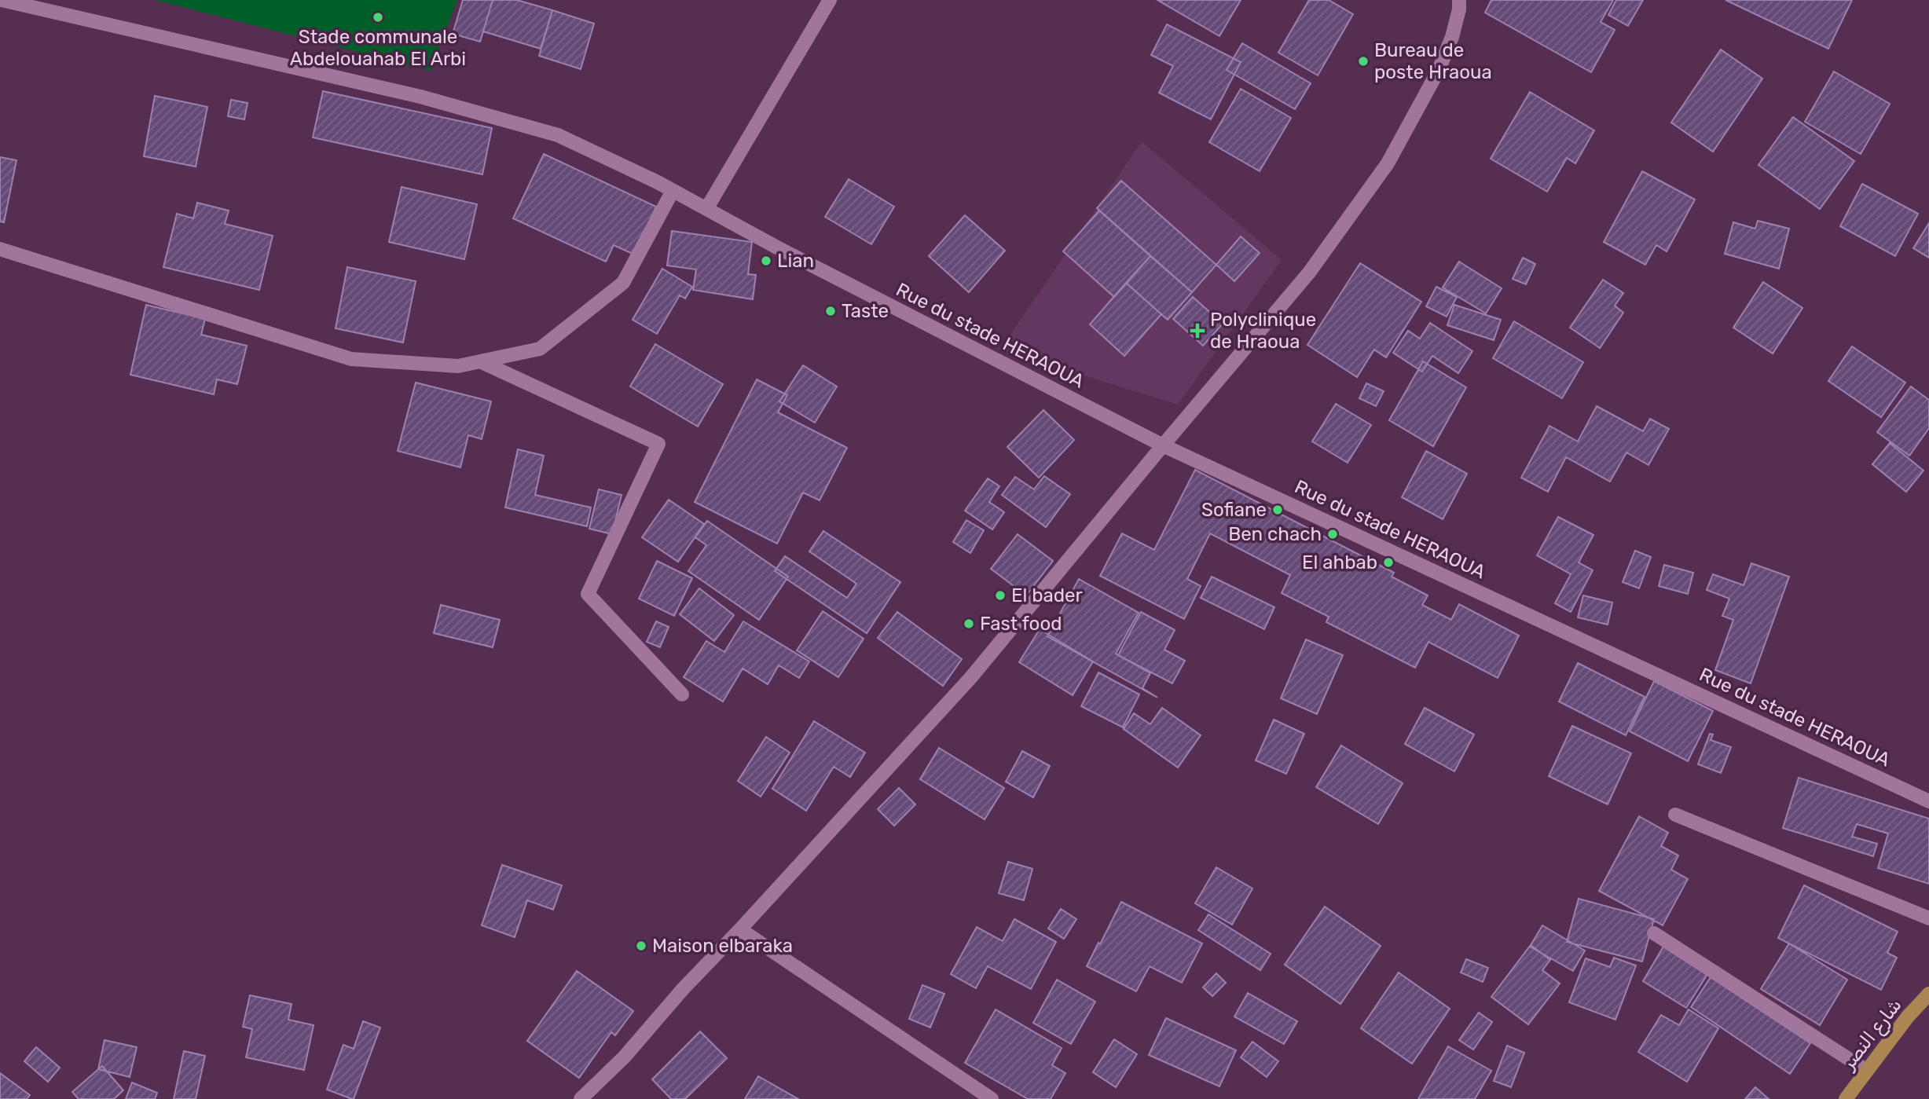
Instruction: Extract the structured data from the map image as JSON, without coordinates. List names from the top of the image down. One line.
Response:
{"streets":{"main road":["شارع النصر"],"street":["Rue du stade HERAOUA"]},"places":{"other":["Stade communale Abdelouahab El Arbi","Bureau de poste Hraoua","Lian","Taste","Sofiane","Ben chach","El ahbab","El bader","Fast food","Maison elbaraka"],"health":["Polyclinique de Hraoua"]}}
